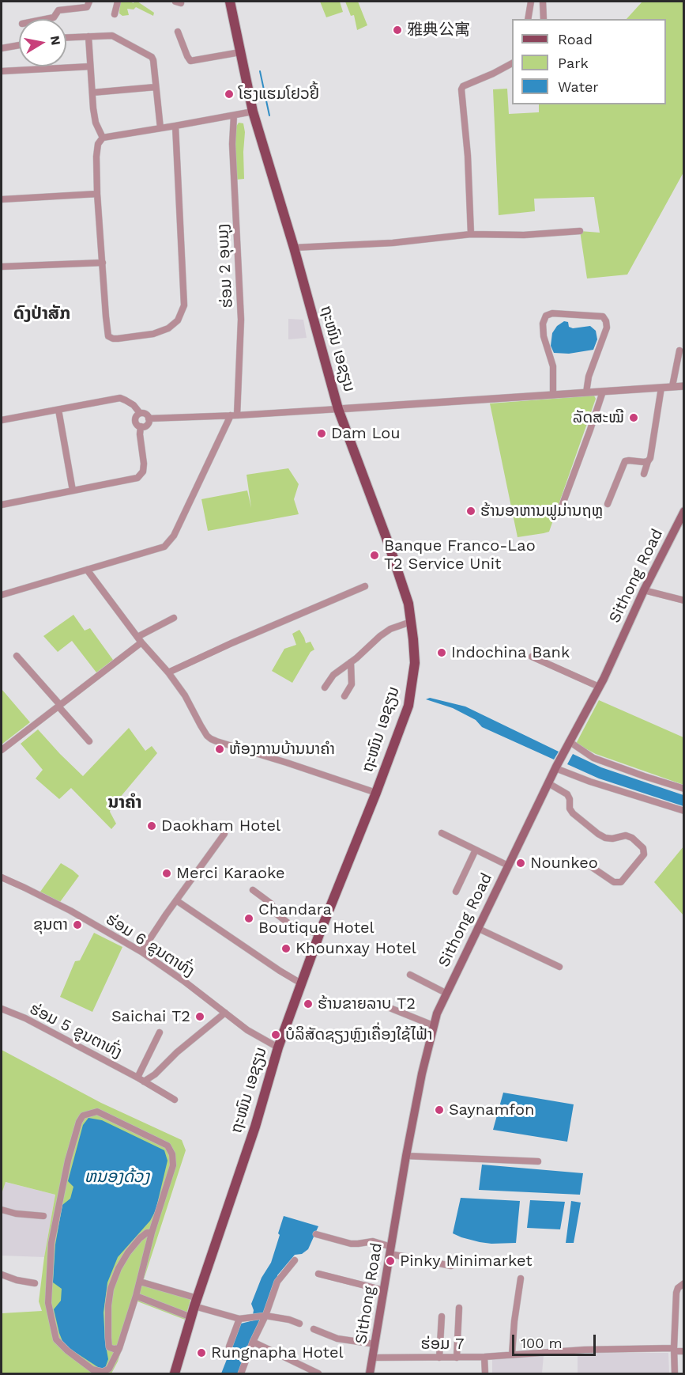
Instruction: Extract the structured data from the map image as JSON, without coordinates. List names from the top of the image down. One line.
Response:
{"streets":{"main road":["ຖະໜົນ ເອຊຽນ","Sithong Road"],"street":["ຮ່ອມ 2 ອຸບມຸງ","ຮ່ອມ 6 ຂູນຕາທົ່ງ","ຮ່ອມ 5 ຂູນຕາທົ່ງ","ຮ່ອມ 7"]},"crossings":[["ຖະໜົນ ເອຊຽນ","ຮ່ອມ 6 ຂູນຕາທົ່ງ"],["Sithong Road","ຮ່ອມ 7"]],"districts":["ດົງປ່າສັກ","ນາຄຳ"],"water":["ຫນອງດ້ວງ"],"places":["雅典公寓","ໂຮງແຮມໂຢວຢີ້","ລັດສະໝີ","Dam Lou","ຮ້ານອາຫານຟູມ່ານຖຫຼ","Banque Franco-Lao T2 Service Unit","Indochina Bank","ຫ້ອງການບ້ານນາຄໍາ","Daokham Hotel","Nounkeo","Merci Karaoke","Chandara Boutique Hotel","ຂຸນຕາ","Khounxay Hotel","ຮ້ານຂາຍລາບ T2","Saichai T2","ບໍລິສັດຊຽງຫຼົງເຄື່ອງໃຊ້ໄຟ້າ","Saynamfon","Pinky Minimarket","Rungnapha Hotel"],"legend":["Road","Park","Water"],"scale_bar":"100 m","north":"right"}
